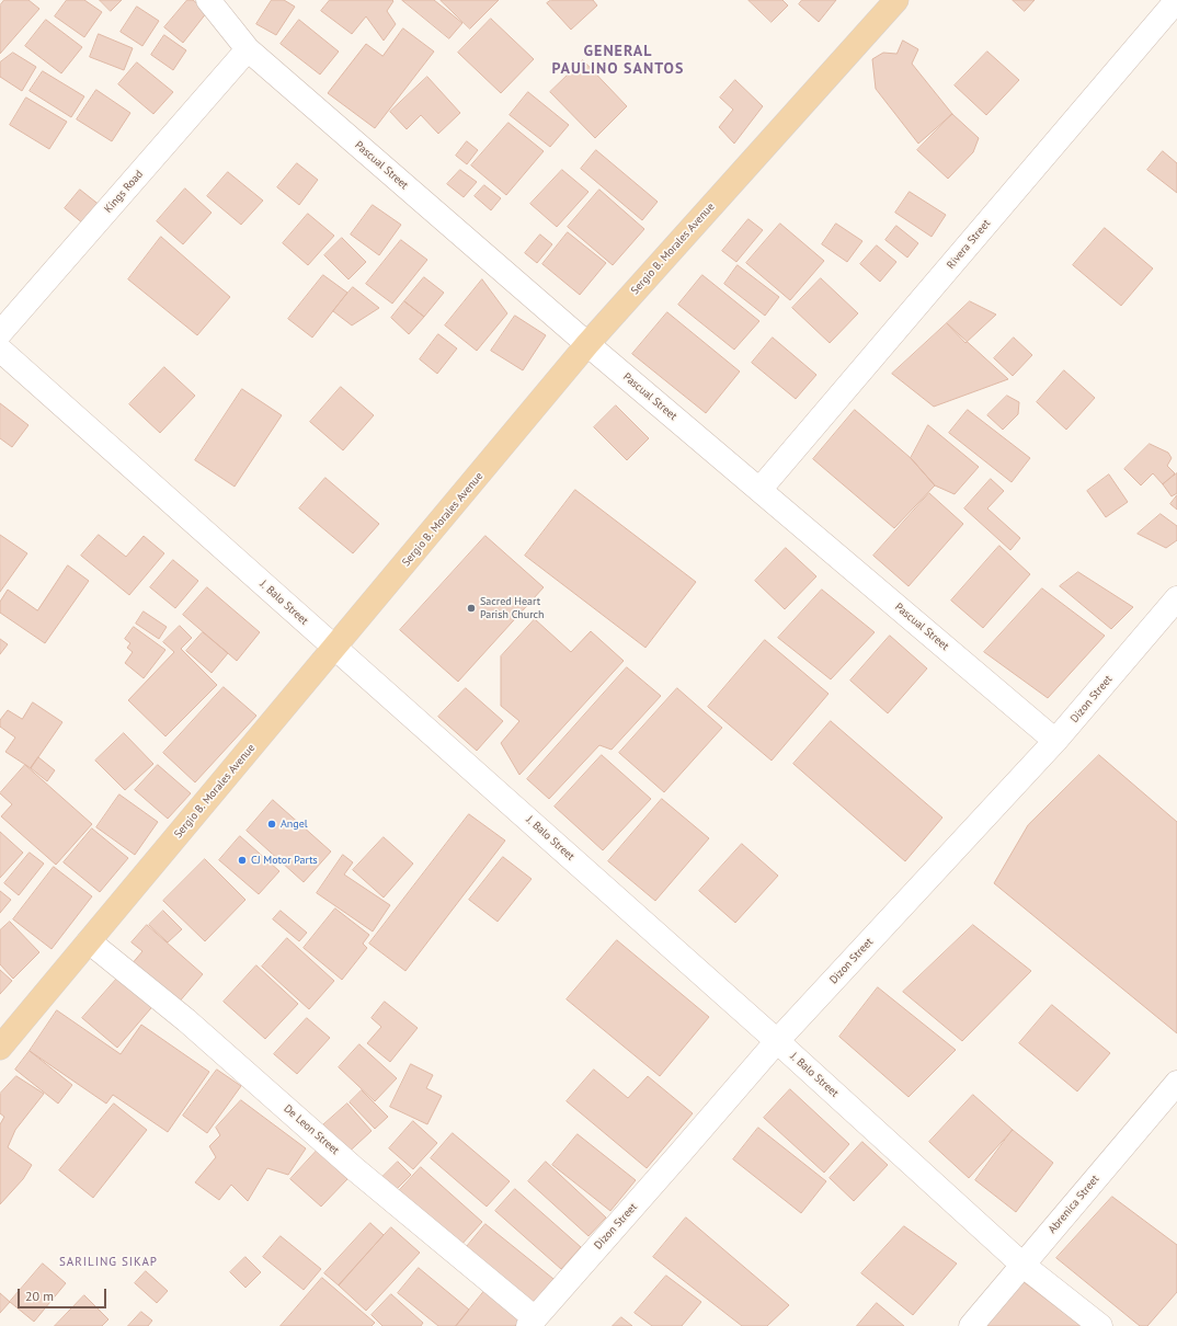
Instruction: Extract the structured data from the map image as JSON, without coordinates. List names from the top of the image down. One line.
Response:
{"streets":{"main road":["Sergio B. Morales Avenue"],"street":["Pascual Street","Kings Road","Rivera Street","J. Balo Street","Dizon Street","De Leon Street","Abrenica Street"]},"crossings":[["Pascual Street","Kings Road"],["Pascual Street","Rivera Street"],["Pascual Street","Sergio B. Morales Avenue"],["Pascual Street","Dizon Street"],["Sergio B. Morales Avenue","J. Balo Street"],["Sergio B. Morales Avenue","De Leon Street"],["J. Balo Street","Dizon Street"],["J. Balo Street","Abrenica Street"],["Dizon Street","De Leon Street"]],"districts":["GENERAL PAULINO SANTOS","SARILING SIKAP"],"places":["Sacred Heart Parish Church","Angel","CJ Motor Parts"],"scale_bar":"20 m"}
